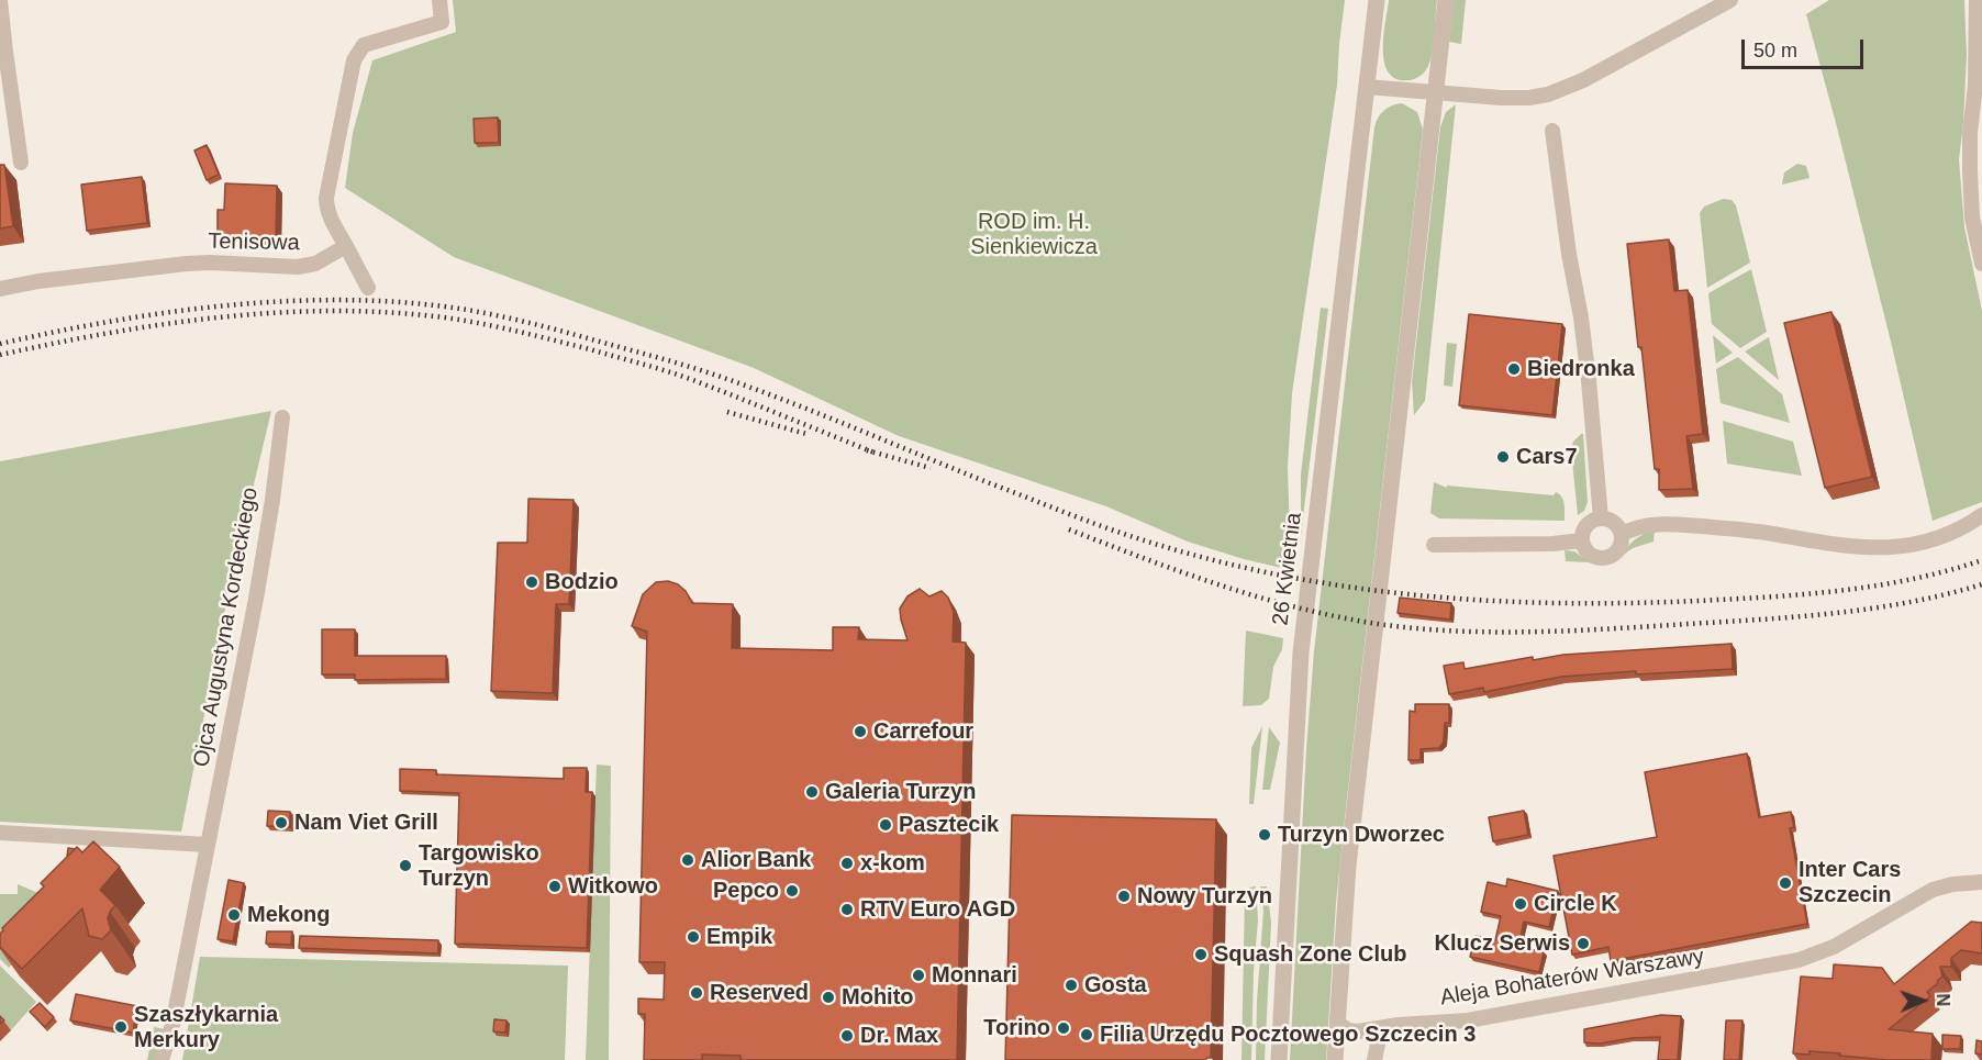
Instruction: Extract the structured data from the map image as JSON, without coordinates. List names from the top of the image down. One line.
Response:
{"streets":{"street":["Tenisowa","26 Kwietnia","Ojca Augustyna Kordeckiego","Aleja Bohaterów Warszawy"]},"parks":["ROD im. H. Sienkiewicza"],"places":["Biedronka","Cars7","Bodzio","Carrefour","Galeria Turzyn","Nam Viet Grill","Pasztecik","Turzyn Dworzec","Alior Bank","x-kom","Targowisko Turzyn","Inter Cars Szczecin","Witkowo","Pepco","Nowy Turzyn","Circle K","RTV Euro AGD","Mekong","Empik","Klucz Serwis","Squash Zone Club","Monnari","Gosta","Reserved","Mohito","Szaszłykarnia Merkury","Torino","Filia Urzędu Pocztowego Szczecin 3","Dr. Max"],"scale_bar":"50 m","north":"right"}
